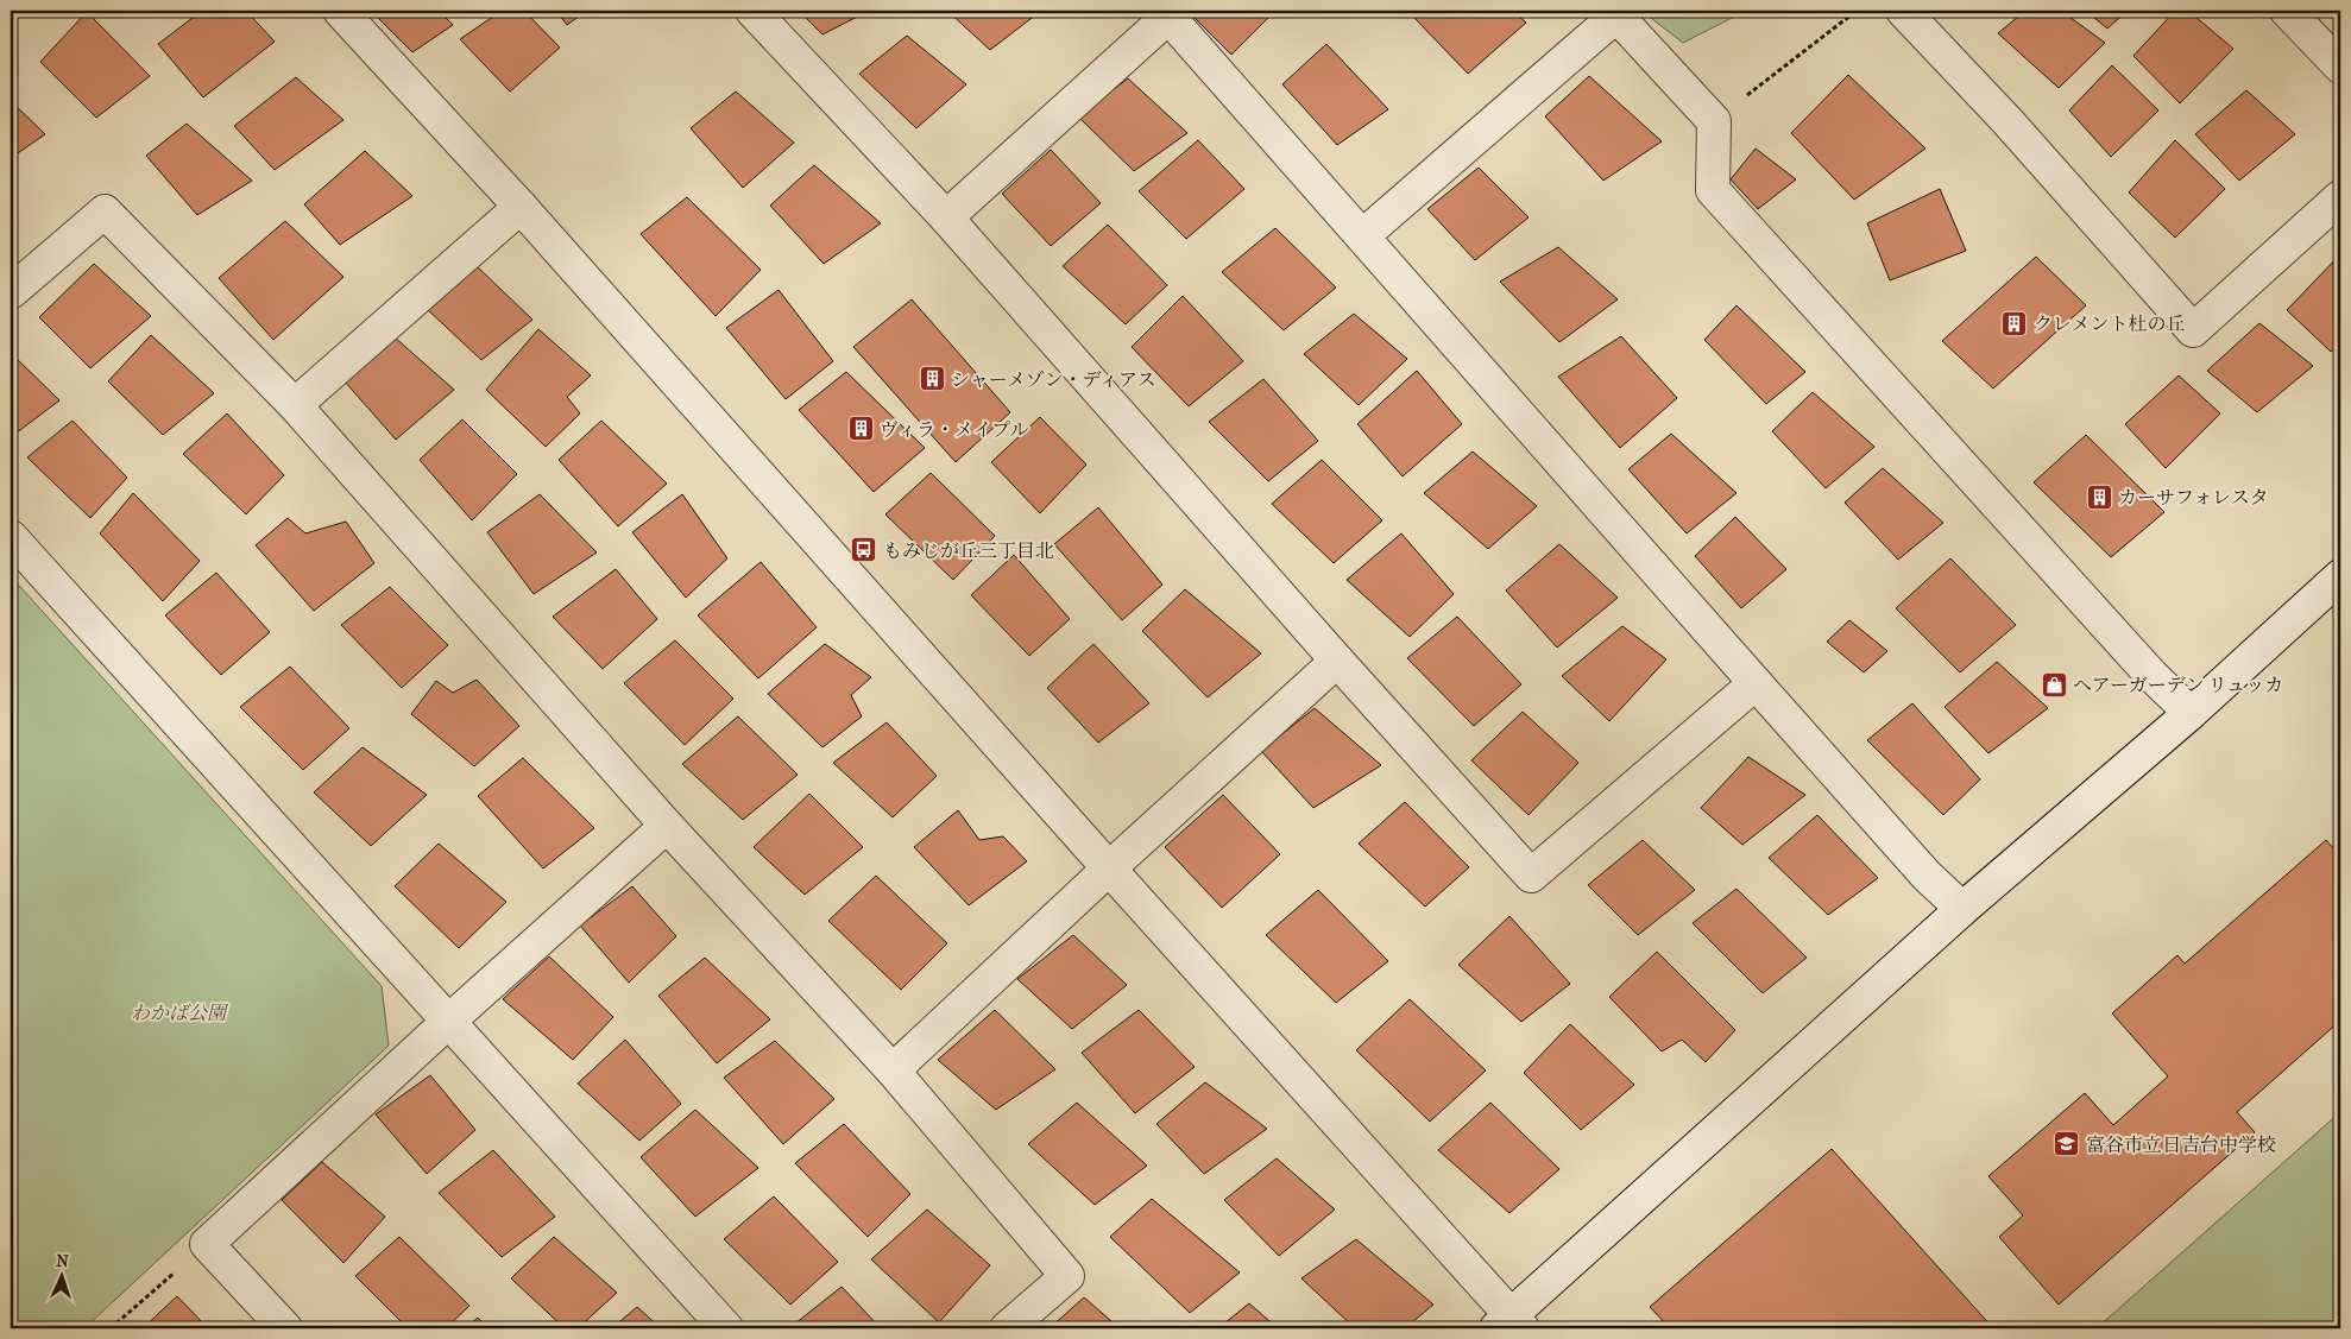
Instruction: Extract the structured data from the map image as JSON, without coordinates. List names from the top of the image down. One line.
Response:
{"parks":["わかば公園"],"places":{"building":["クレメント杜の丘","シャーメゾン・ディアス","ヴィラ・メイプル","カーサフォレスタ"],"bus stop":["もみじが丘三丁目北"],"shop":["ヘアーガーデン リュッカ"],"school or university":["富谷市立日吉台中学校"]},"north":"top"}
